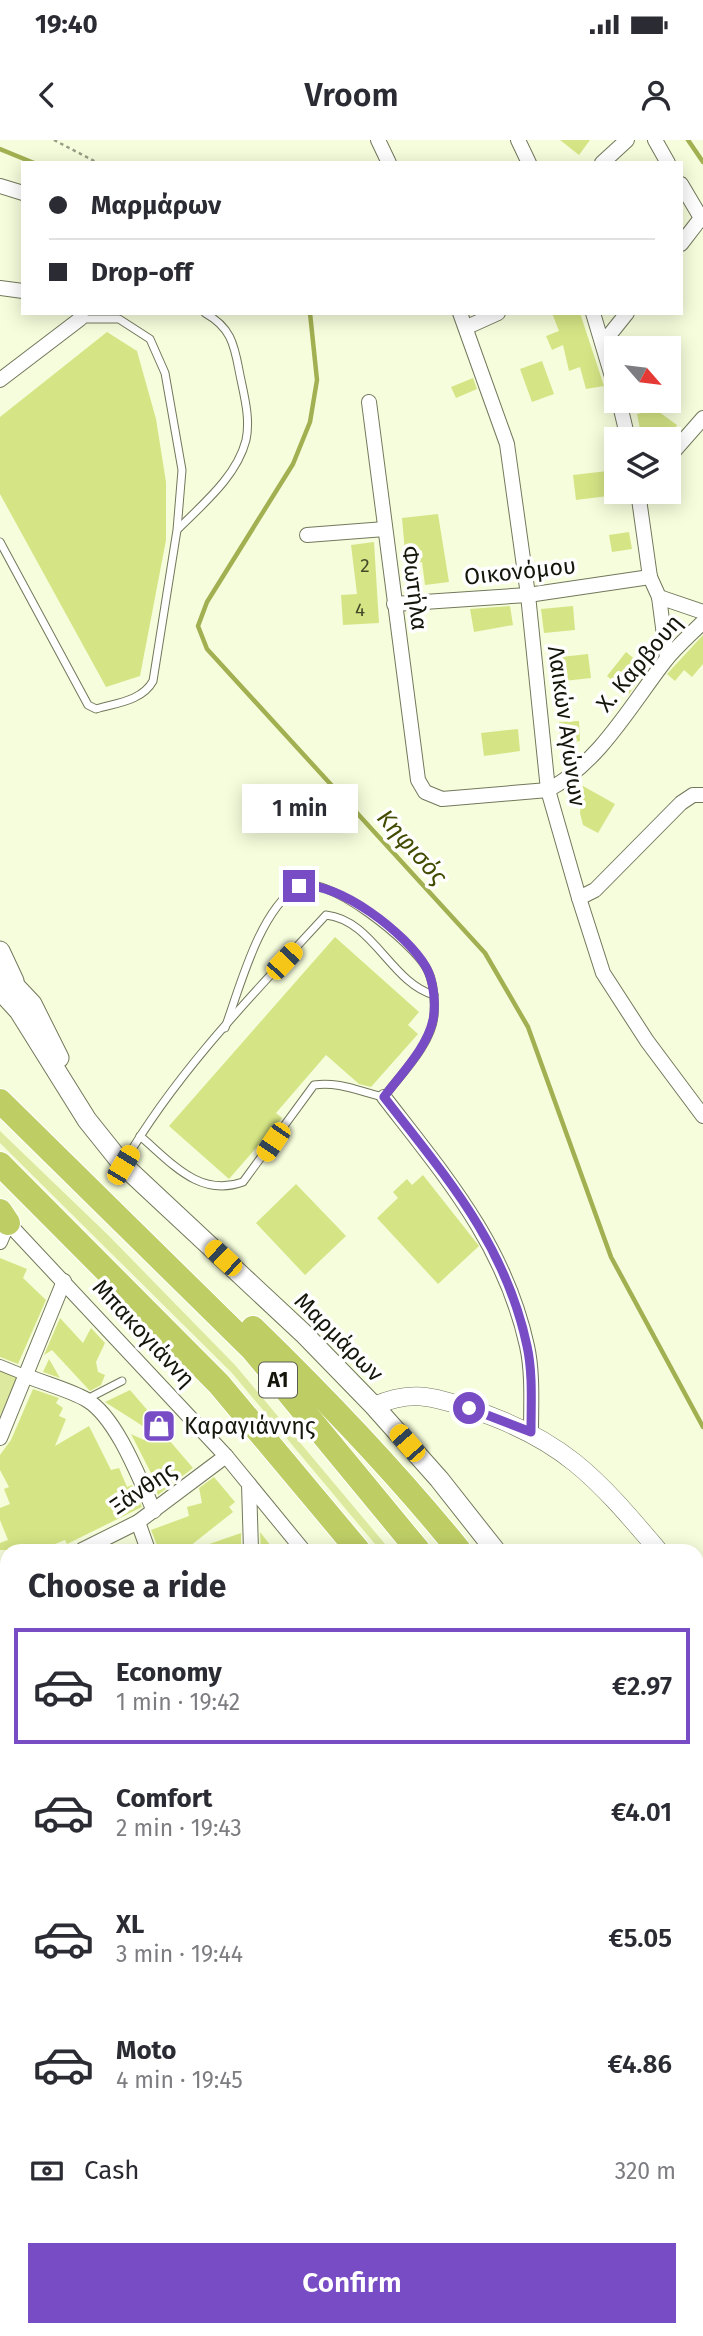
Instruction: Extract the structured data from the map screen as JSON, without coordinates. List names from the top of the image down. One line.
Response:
{"streets":{"highway":["Α1"],"main road":["Μαρμάρων"],"street":["Οικονόμου","Φωτήλα","Χ. Καρβουη","Λαικών Αγώνων","Μπακογιάννη","Ξάνθης"]},"crossings":[["Οικονόμου","Φωτήλα"],["Οικονόμου","Λαικών Αγώνων"],["Φωτήλα","Χ. Καρβουη"],["Φωτήλα","Λαικών Αγώνων"],["Χ. Καρβουη","Λαικών Αγώνων"],["Μπακογιάννη","Ξάνθης"]],"water":["Κηφισός"],"places":{"shop":["Καραγιάννης"]},"house_numbers":["2","4"],"north":"bottom right","page":{"status":"19:40","header":"Vroom","banner":["Μαρμάρων","Drop-off"],"bubble":"1 min","heading":"Choose a ride","list":[{"name":"Economy","note":"1 min · 19:42","value":"€2.97"},{"name":"Comfort","note":"2 min · 19:43","value":"€4.01"},{"name":"XL","note":"3 min · 19:44","value":"€5.05"},{"name":"Moto","note":"4 min · 19:45","value":"€4.86"}],"pay":["Cash","320 m"],"buttons":"Confirm"}}
